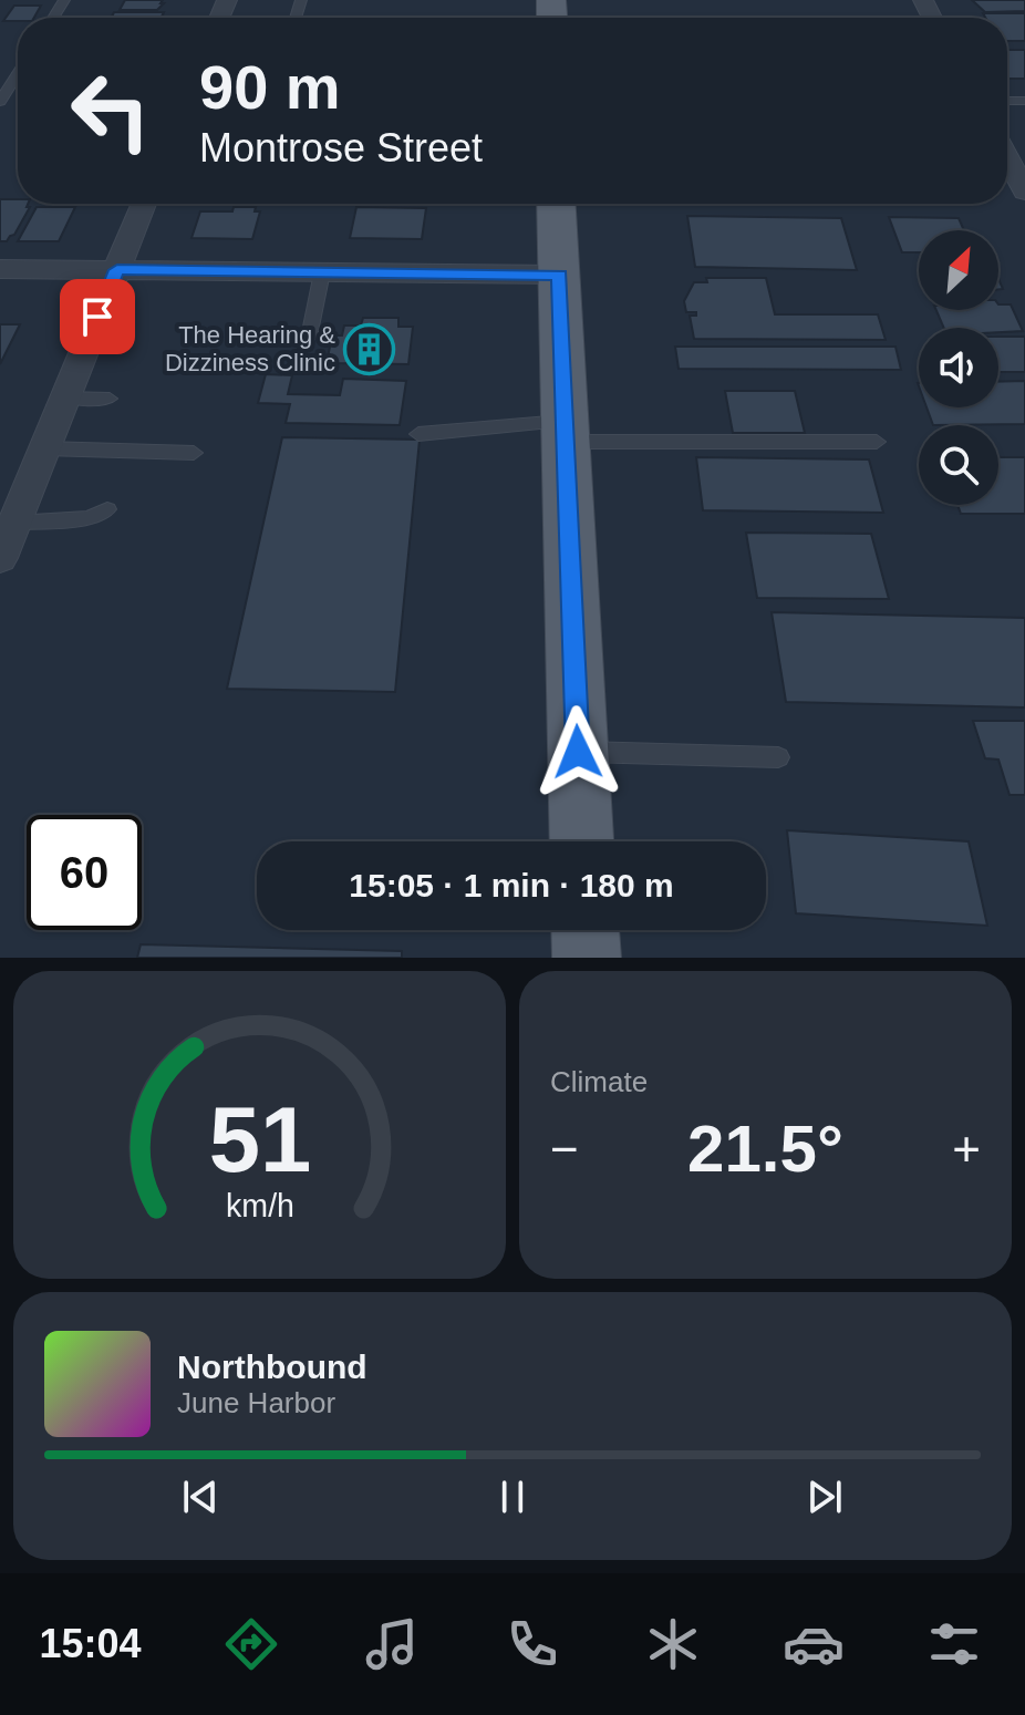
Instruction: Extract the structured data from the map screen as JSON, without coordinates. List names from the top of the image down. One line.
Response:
{"places":{"building":["The Hearing & Dizziness Clinic"]},"north":"top right","page":{"turn":["90 m","Montrose Street"],"limit":"60","trip":"15:05 · 1 min · 180 m","tile":"Climate","heat":["−","21.5°","+"],"song":["Northbound","June Harbor"],"tabs":"15:04","gauge":["51","km/h"]}}
